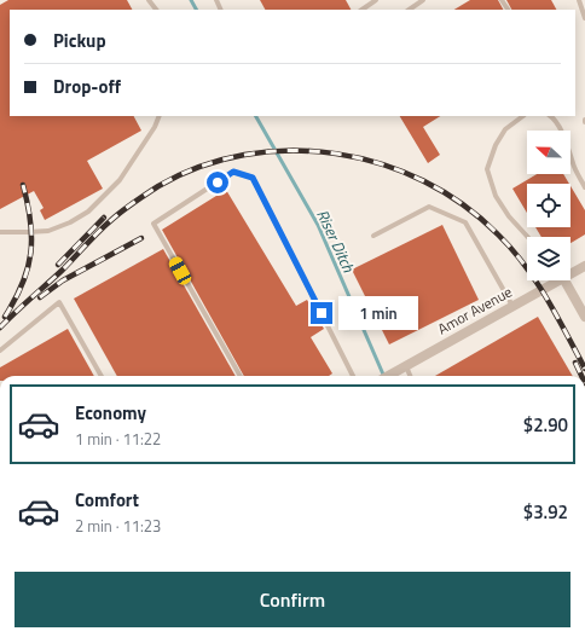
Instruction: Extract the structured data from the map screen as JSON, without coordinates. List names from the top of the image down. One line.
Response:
{"streets":{"street":["Amor Avenue"]},"water":["Riser Ditch"],"north":"left","page":{"banner":["Pickup","Drop-off"],"bubble":"1 min","list":[{"name":"Economy","note":"1 min · 11:22","value":"$2.90"},{"name":"Comfort","note":"2 min · 11:23","value":"$3.92"}],"buttons":"Confirm"}}
